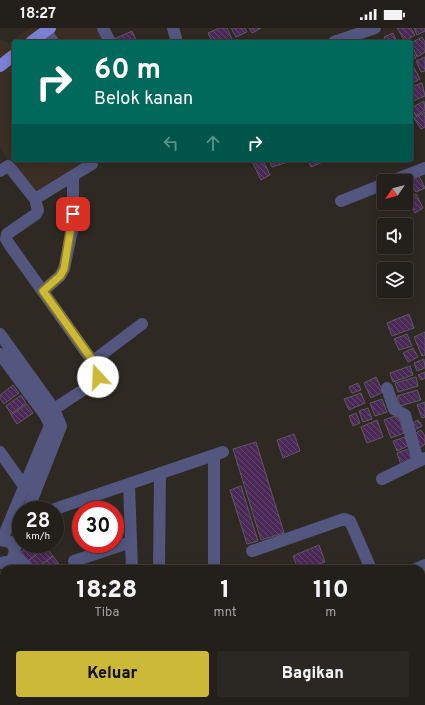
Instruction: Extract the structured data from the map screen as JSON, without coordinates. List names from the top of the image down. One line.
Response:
{"north":"bottom left","page":{"status":"18:27","turn":["60 m","Belok kanan"],"speed":"28 km/h","limit":"30","eta":["18:28","Tiba","1","mnt","110","m"],"buttons":["Keluar","Bagikan"]}}
